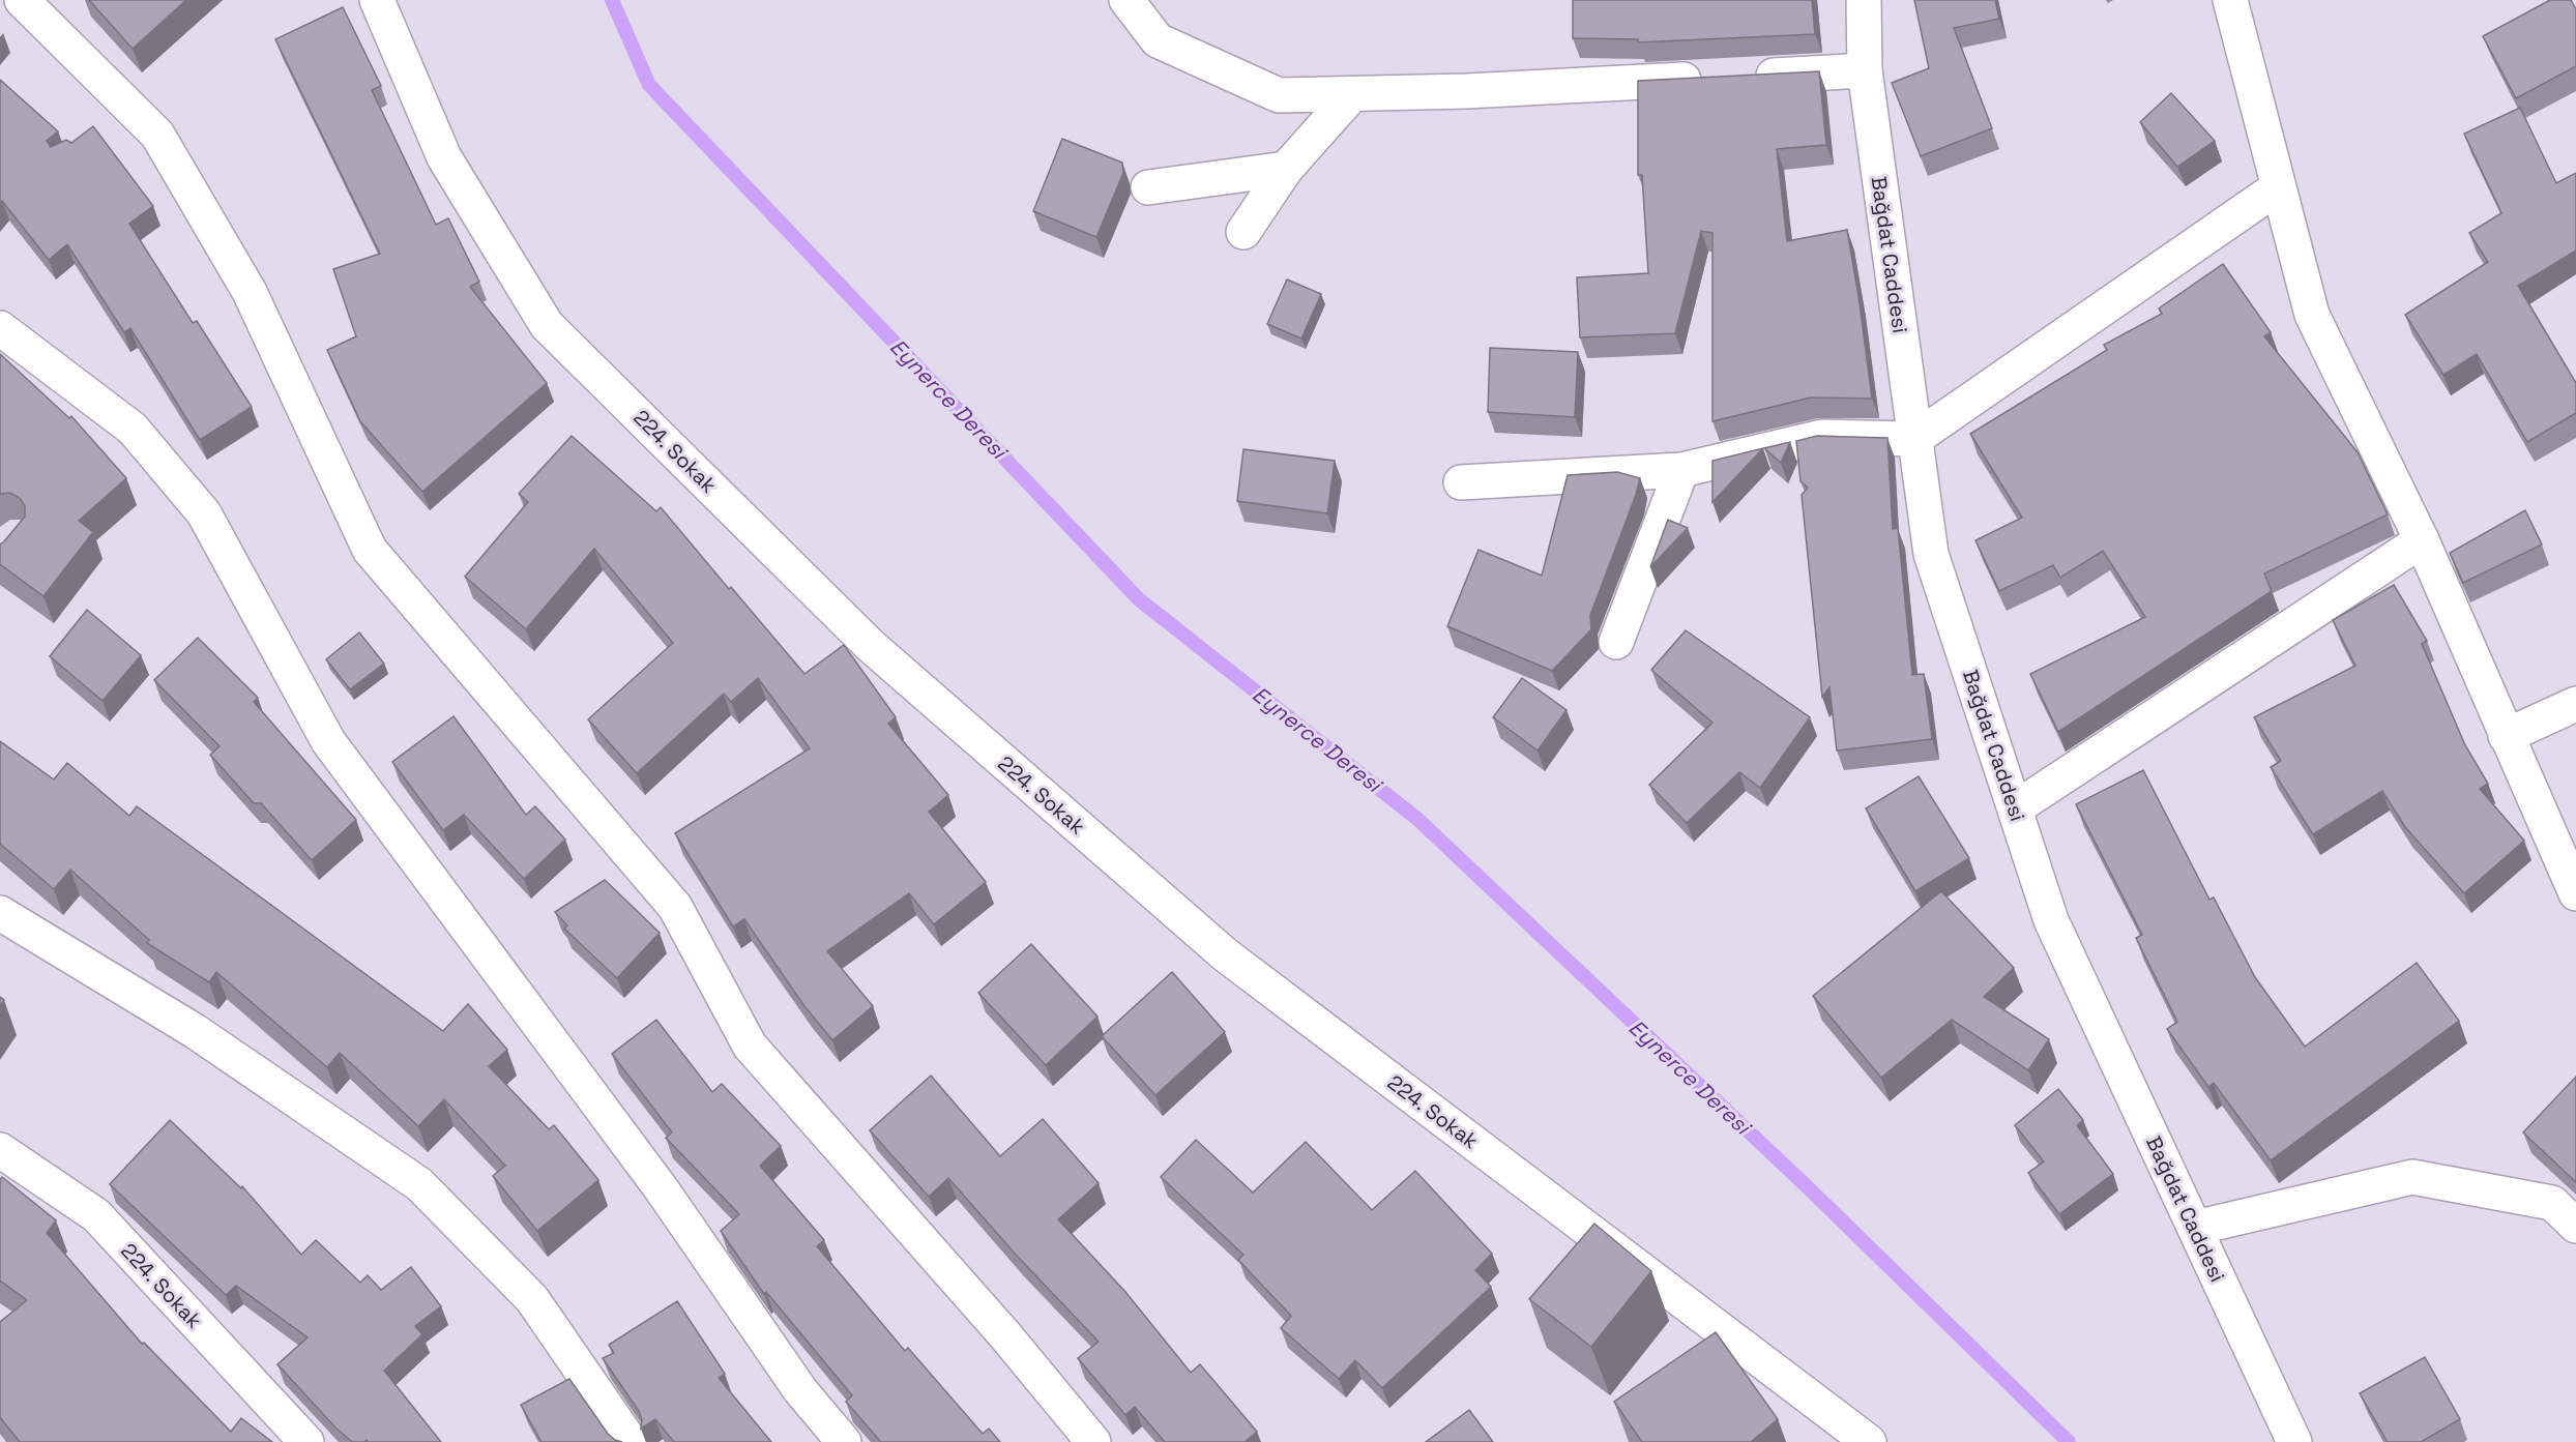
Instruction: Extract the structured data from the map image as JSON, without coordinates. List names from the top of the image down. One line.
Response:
{"streets":{"street":["Bağdat Caddesi","224. Sokak"]},"water":["Eynerce Deresi"]}
